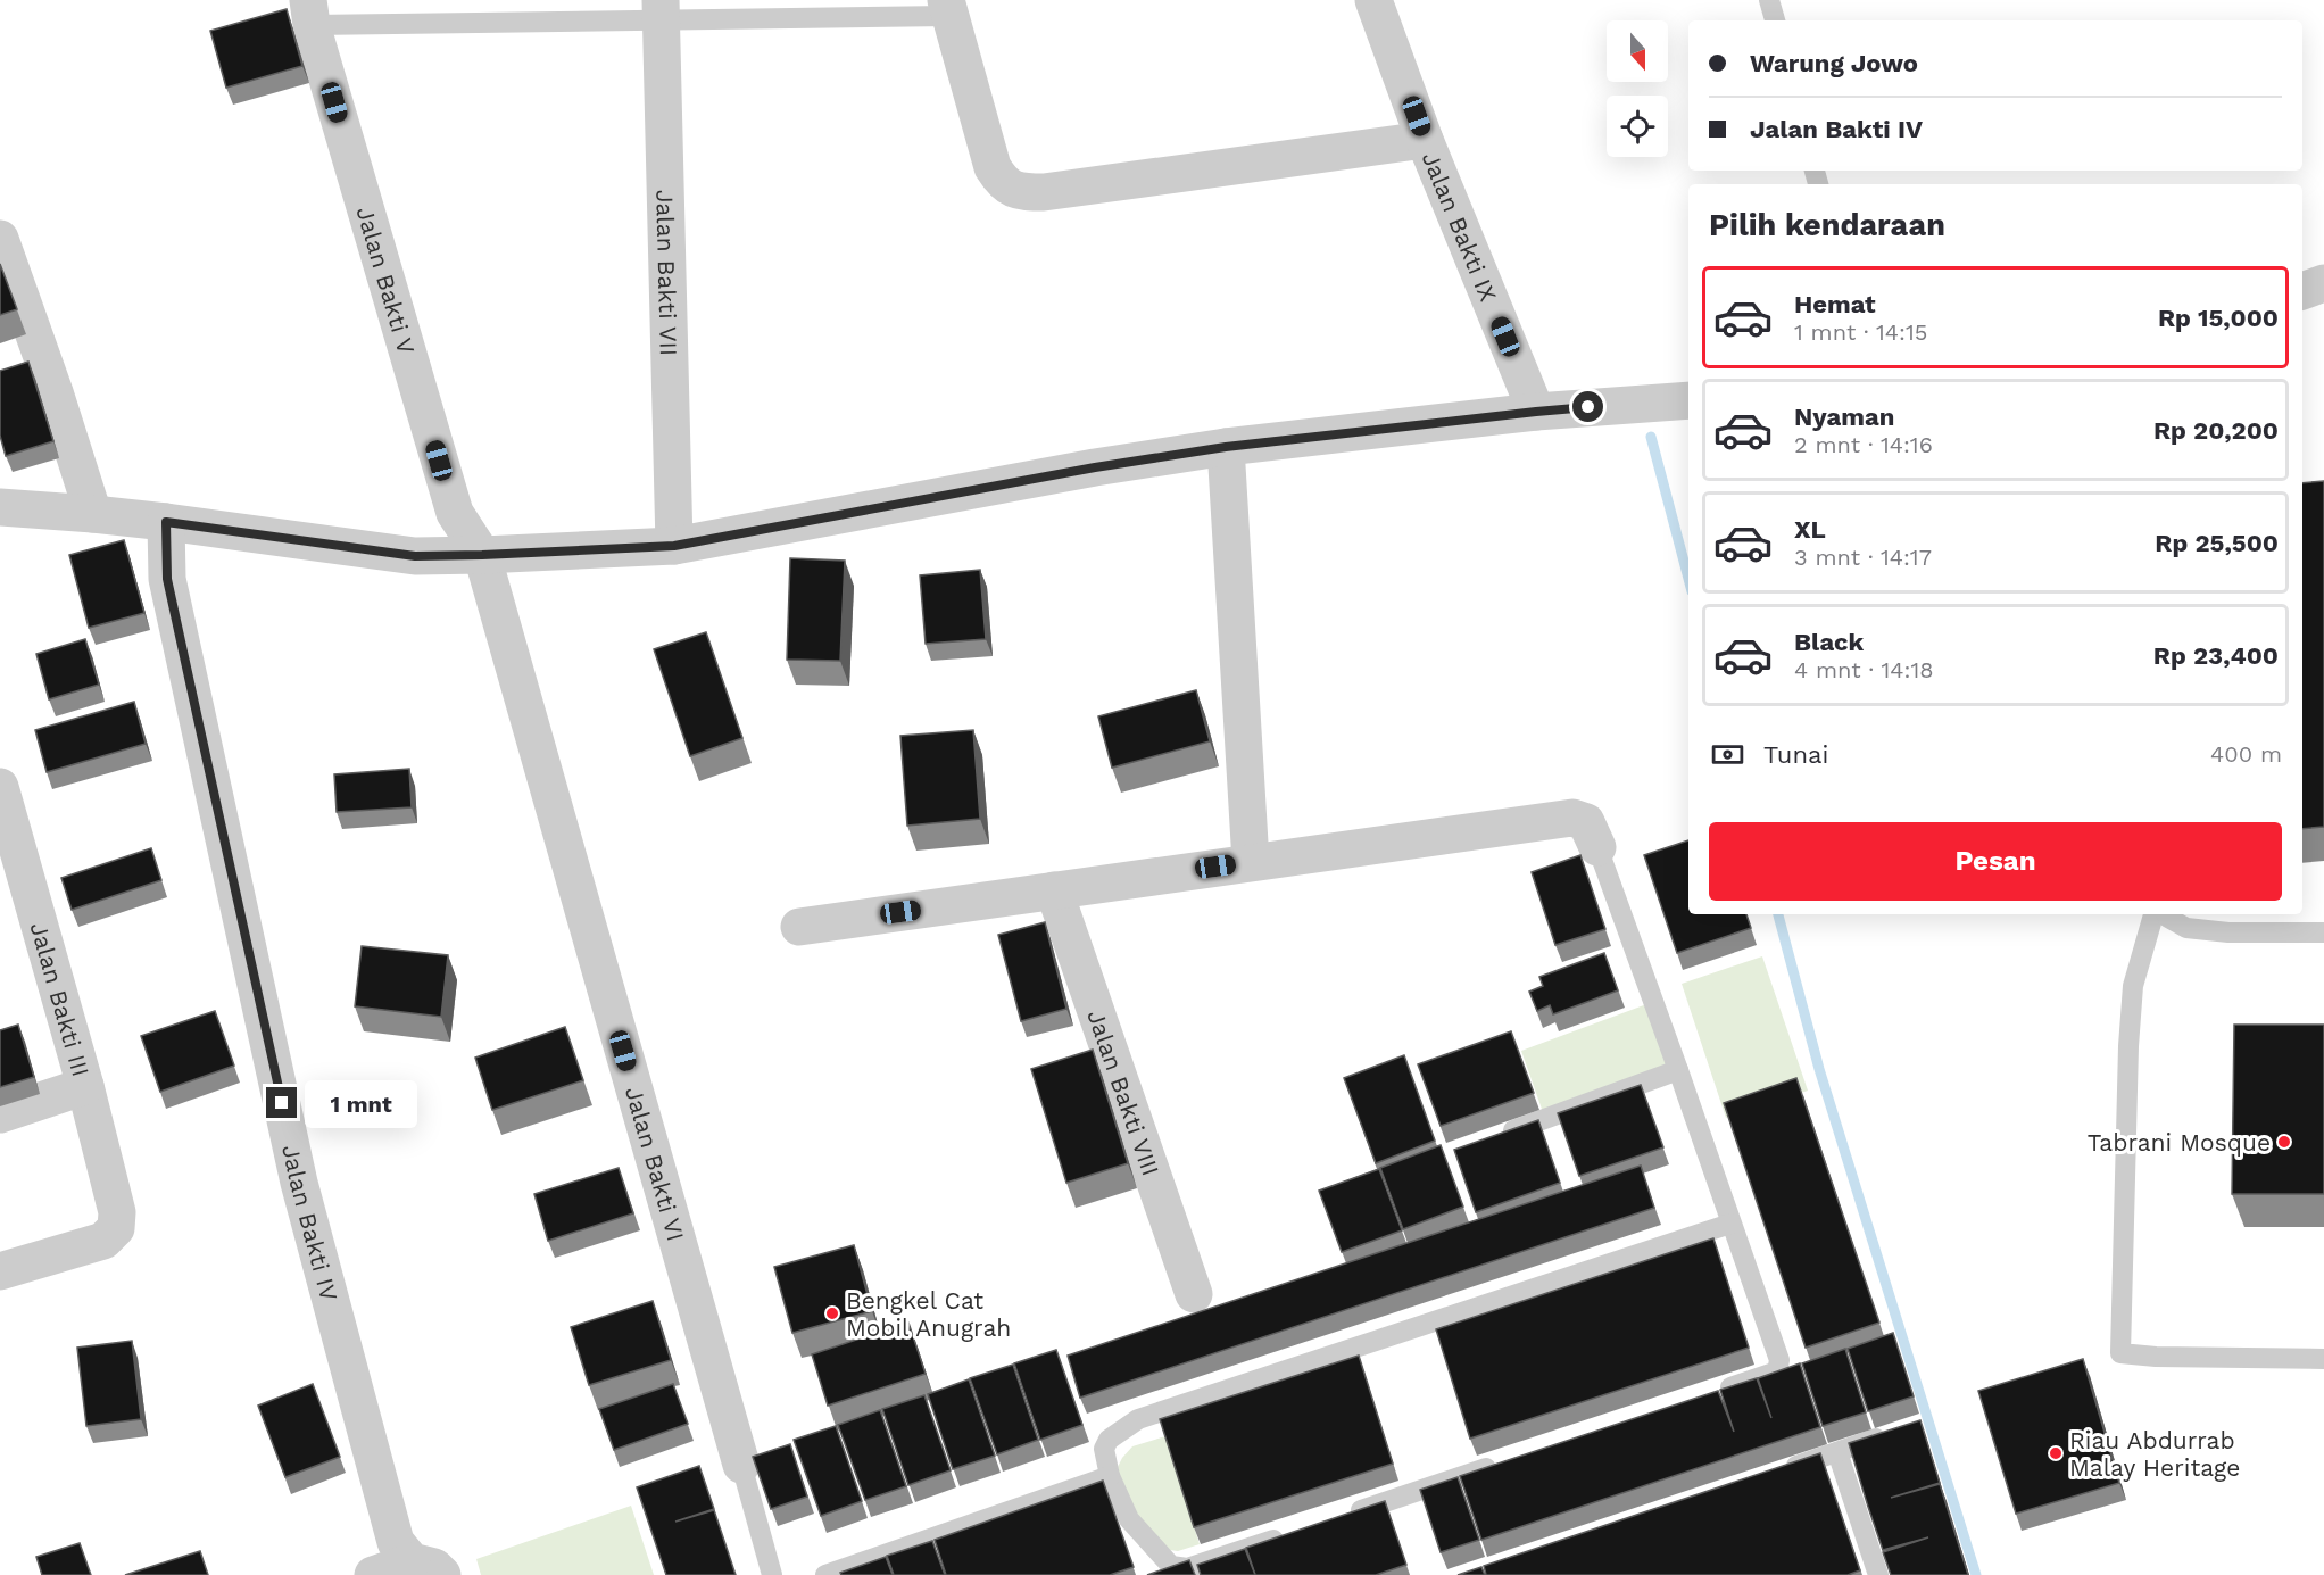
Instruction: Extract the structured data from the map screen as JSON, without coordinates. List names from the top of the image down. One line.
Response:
{"streets":{"street":["Jalan Bakti IX","Jalan Bakti VII","Jalan Bakti V","Jalan Bakti III","Jalan Bakti VIII","Jalan Bakti VI","Jalan Bakti IV"]},"crossings":[["Jalan Bakti V","Jalan Bakti VI"]],"places":["Tabrani Mosque","Bengkel Cat Mobil Anugrah","Riau Abdurrab Malay Heritage"],"north":"bottom","page":{"banner":["Warung Jowo","Jalan Bakti IV"],"heading":"Pilih kendaraan","list":[{"name":"Hemat","note":"1 mnt · 14:15","value":"Rp 15,000"},{"name":"Nyaman","note":"2 mnt · 14:16","value":"Rp 20,200"},{"name":"XL","note":"3 mnt · 14:17","value":"Rp 25,500"},{"name":"Black","note":"4 mnt · 14:18","value":"Rp 23,400"}],"pay":["Tunai","400 m"],"buttons":"Pesan","bubble":"1 mnt"}}
